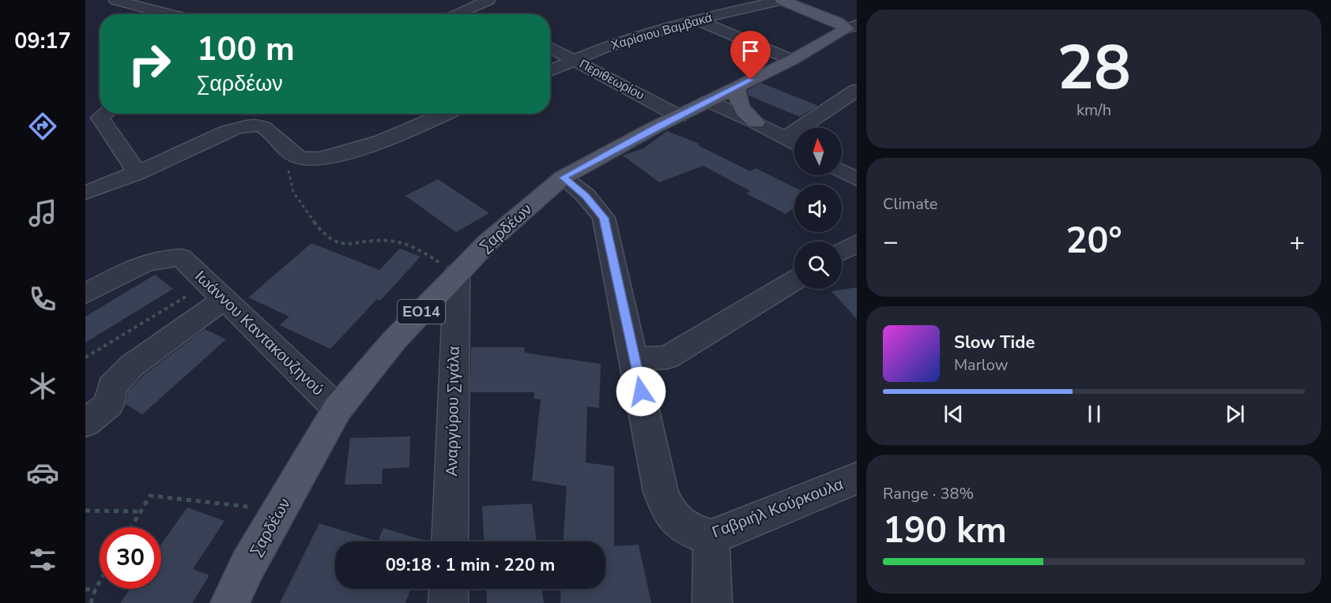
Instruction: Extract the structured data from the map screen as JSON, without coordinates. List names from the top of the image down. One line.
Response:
{"streets":{"main road":["Σαρδέων","ΕΟ14"],"street":["Χαρίσιου Βαμβακά","Περιθεωρίου","Ιωάννου Καντακουζηνού","Αναργύρου Σιγάλα","Γαβριήλ Κούρκουλα"]},"crossings":[["Χαρίσιου Βαμβακά","Περιθεωρίου"],["Χαρίσιου Βαμβακά","Σαρδέων"],["Περιθεωρίου","Σαρδέων"],["Σαρδέων","Ιωάννου Καντακουζηνού"],["Σαρδέων","Αναργύρου Σιγάλα"],["Σαρδέων","Γαβριήλ Κούρκουλα"]],"north":"top","page":{"tabs":"09:17","tile":[["28","km/h"],"Climate",["Range · 38%","190 km"]],"turn":["100 m","Σαρδέων"],"heat":["−","20°","+"],"song":["Slow Tide","Marlow"],"limit":"30","trip":"09:18 · 1 min · 220 m"}}
